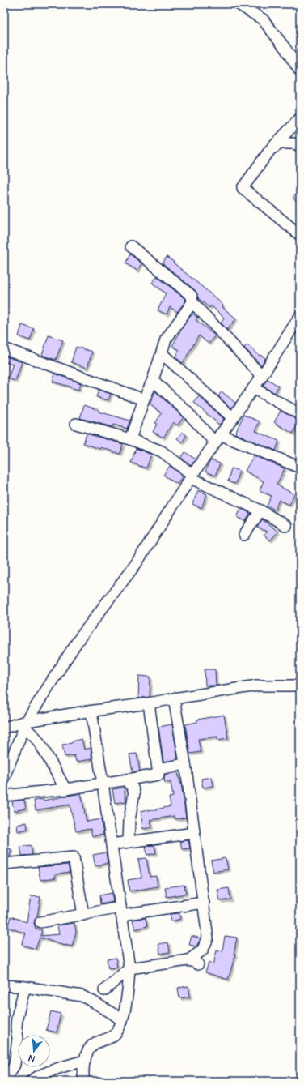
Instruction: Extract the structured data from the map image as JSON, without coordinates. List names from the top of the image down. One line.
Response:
{"north":"bottom"}
